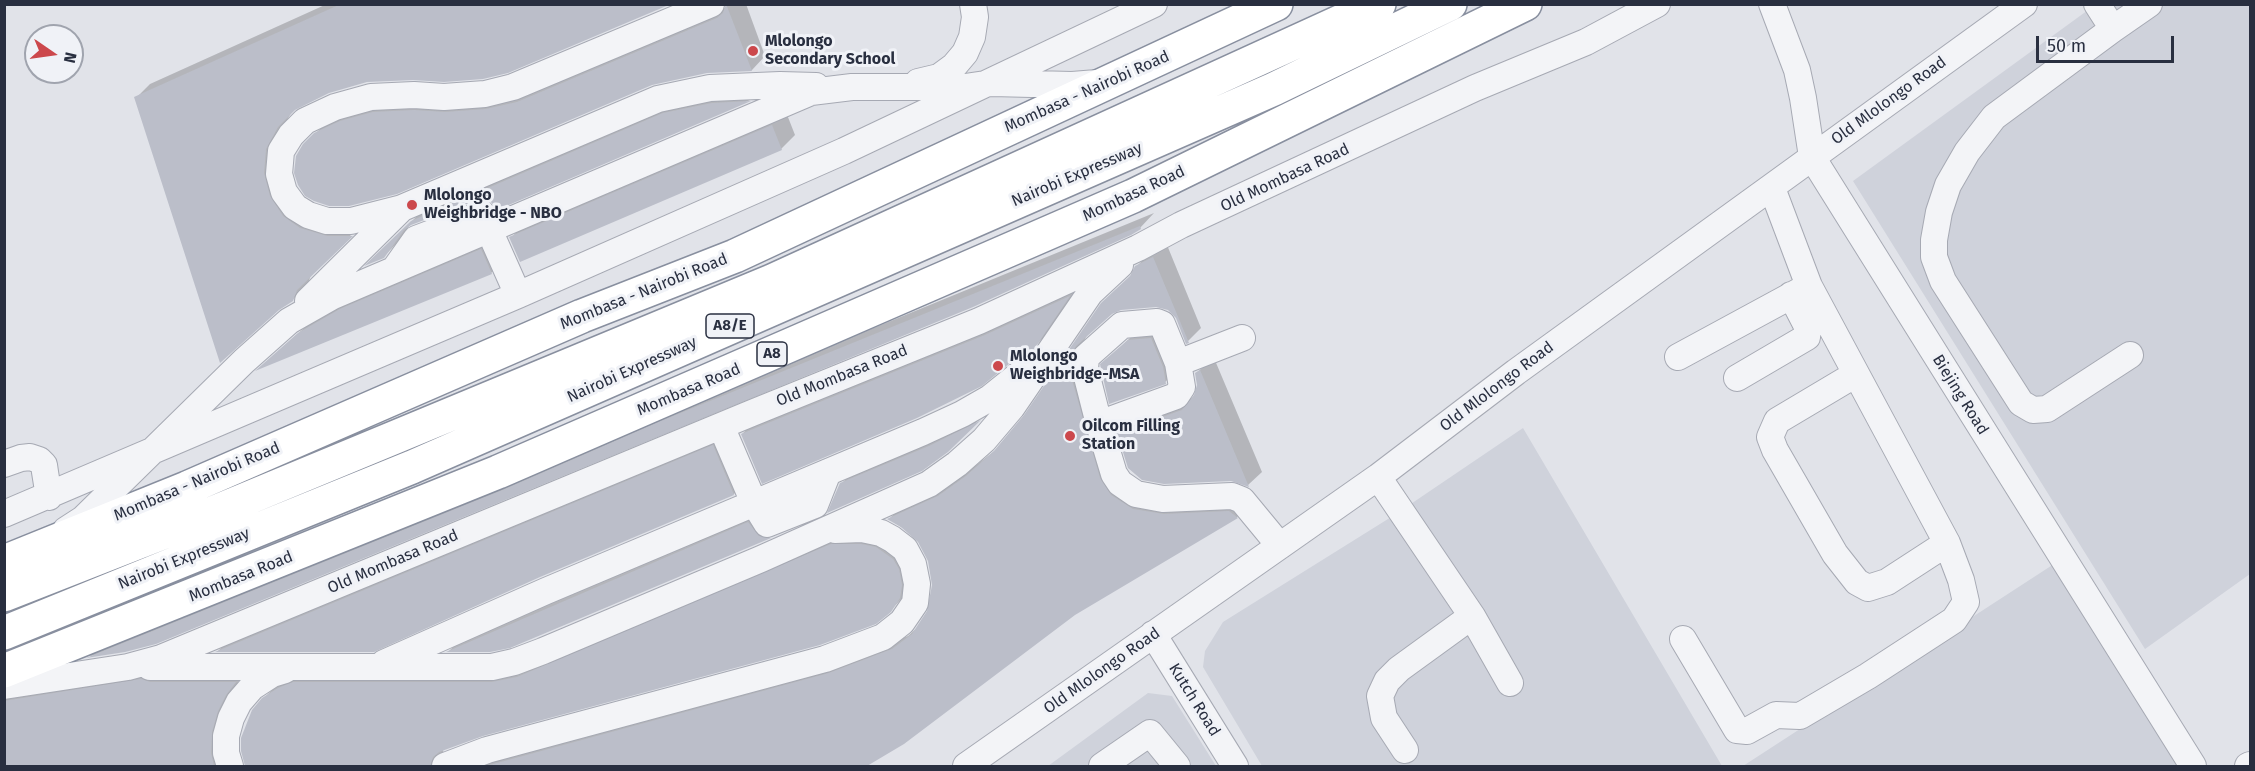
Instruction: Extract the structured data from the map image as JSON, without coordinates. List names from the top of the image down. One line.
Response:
{"streets":{"highway":["Mombasa - Nairobi Road","Nairobi Expressway","Mombasa Road","A8/E","A8"],"street":["Old Mlolongo Road","Old Mombasa Road","Biejing Road","Kutch Road"]},"crossings":[["Old Mlolongo Road","Biejing Road"],["Old Mlolongo Road","Kutch Road"]],"places":["Mlolongo Secondary School","Mlolongo Weighbridge - NBO","Mlolongo Weighbridge-MSA","Oilcom Filling Station"],"scale_bar":"50 m","north":"right"}
